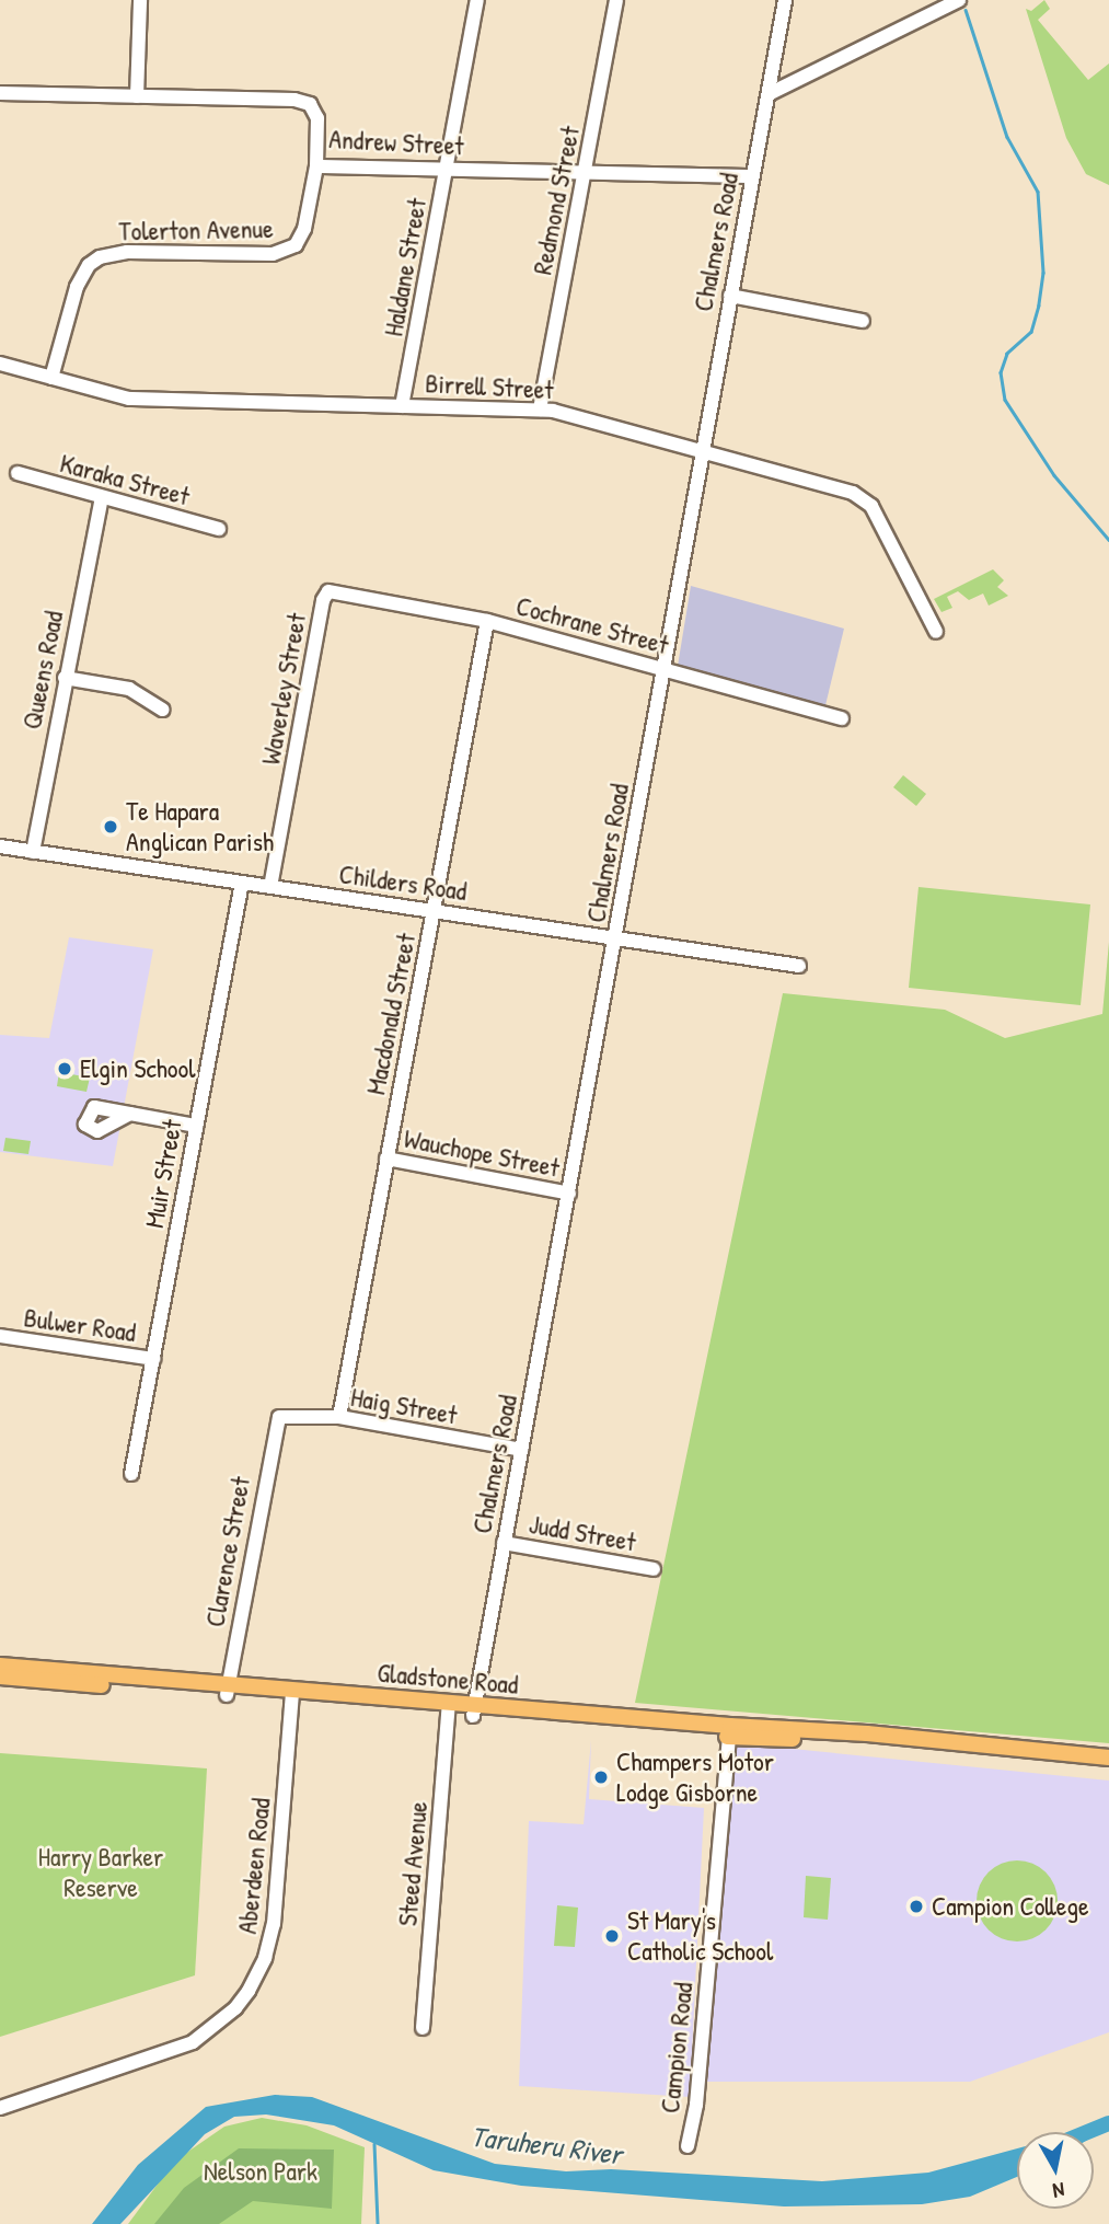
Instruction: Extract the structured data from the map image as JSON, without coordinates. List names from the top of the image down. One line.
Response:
{"streets":{"main road":["Gladstone Road"],"street":["Andrew Street","Redmond Street","Tolerton Avenue","Chalmers Road","Haldane Street","Birrell Street","Karaka Street","Cochrane Street","Queens Road","Waverley Street","Childers Road","Macdonald Street","Wauchope Street","Muir Street","Bulwer Road","Haig Street","Judd Street","Clarence Street","Steed Avenue","Aberdeen Road","Campion Road"]},"crossings":[["Andrew Street","Redmond Street"],["Andrew Street","Tolerton Avenue"],["Andrew Street","Chalmers Road"],["Andrew Street","Haldane Street"],["Redmond Street","Birrell Street"],["Tolerton Avenue","Birrell Street"],["Chalmers Road","Birrell Street"],["Chalmers Road","Cochrane Street"],["Chalmers Road","Childers Road"],["Chalmers Road","Wauchope Street"],["Chalmers Road","Haig Street"],["Chalmers Road","Judd Street"],["Chalmers Road","Gladstone Road"],["Haldane Street","Birrell Street"],["Karaka Street","Queens Road"],["Cochrane Street","Waverley Street"],["Cochrane Street","Macdonald Street"],["Queens Road","Childers Road"],["Waverley Street","Childers Road"],["Childers Road","Macdonald Street"],["Childers Road","Muir Street"],["Macdonald Street","Wauchope Street"],["Macdonald Street","Haig Street"],["Muir Street","Bulwer Road"],["Haig Street","Clarence Street"],["Clarence Street","Gladstone Road"],["Gladstone Road","Steed Avenue"],["Gladstone Road","Aberdeen Road"],["Gladstone Road","Campion Road"]],"water":["Taruheru River"],"parks":["Harry Barker Reserve","Nelson Park"],"places":["Te Hapara Anglican Parish","Elgin School","Champers Motor Lodge Gisborne","Campion College","St Mary's Catholic School"],"north":"bottom"}
